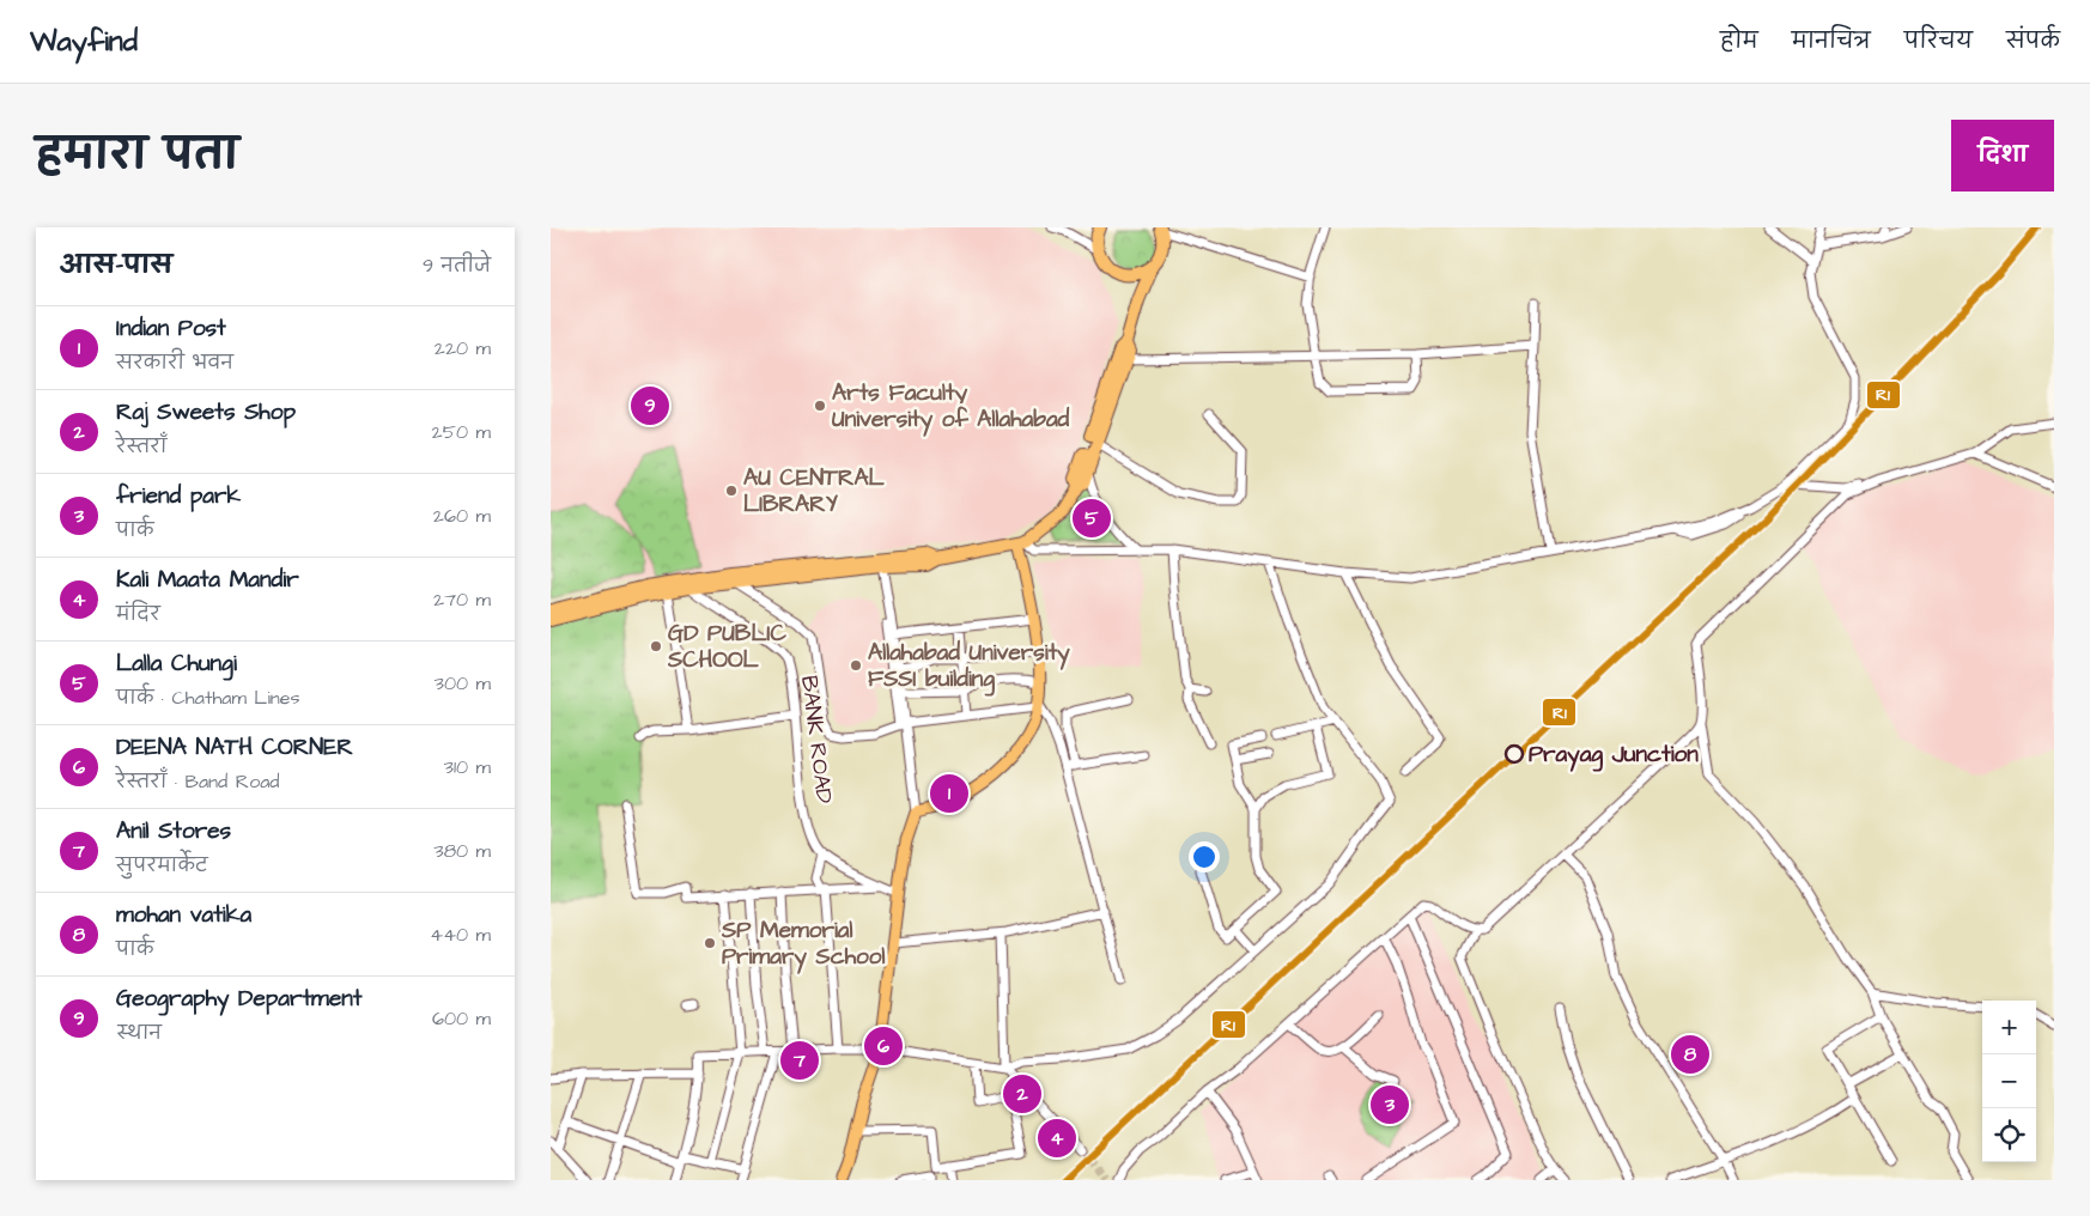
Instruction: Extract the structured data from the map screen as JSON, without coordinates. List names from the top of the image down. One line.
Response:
{"streets":{"street":["BANK ROAD"]},"places":["Arts Faculty University of Allahabad","AU CENTRAL LIBRARY","GD PUBLIC SCHOOL","Allahabad University FSSI building","Prayag Junction","SP Memorial Primary School"],"lines":["transit line R1"],"page":{"header":"Wayfind","nav":["होम","मानचित्र","परिचय","संपर्क"],"title":"हमारा पता","buttons":"दिशा","heading":["आस-पास","9 नतीजे"],"list":[{"mark":"1","name":"Indian Post","note":"सरकारी भवन","value":"220 m"},{"mark":"2","name":"Raj Sweets Shop","note":"रेस्तराँ","value":"250 m"},{"mark":"3","name":"friend park","note":"पार्क","value":"260 m"},{"mark":"4","name":"Kali Maata Mandir","note":"मंदिर","value":"270 m"},{"mark":"5","name":"Lalla Chungi","note":"पार्क · Chatham Lines","value":"300 m"},{"mark":"6","name":"DEENA NATH CORNER","note":"रेस्तराँ · Band Road","value":"310 m"},{"mark":"7","name":"Anil Stores","note":"सुपरमार्केट","value":"380 m"},{"mark":"8","name":"mohan vatika","note":"पार्क","value":"440 m"},{"mark":"9","name":"Geography Department","note":"स्थान","value":"600 m"}],"pins":["9","5","1","6","8","7","2","3","4"],"map_buttons":["+","−"]}}
